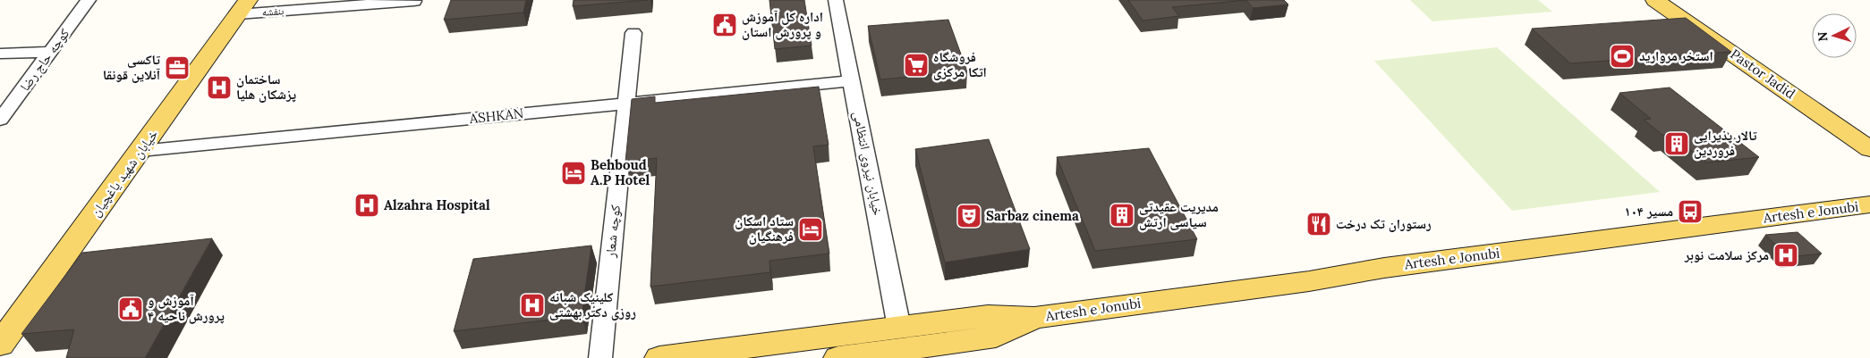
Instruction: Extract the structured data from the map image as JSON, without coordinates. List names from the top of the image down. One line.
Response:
{"streets":{"main road":["Pastor Jadid","خیابان شهید یاغچیان","Artesh e Jonubi"],"street":["بنفشه","کوچه حاج رضا","ASHKAN","خیابان نیروی انتظامی","کوچه شعار"]},"crossings":[["بنفشه","خیابان شهید یاغچیان"],["ASHKAN","خیابان نیروی انتظامی"],["ASHKAN","خیابان شهید یاغچیان"],["ASHKAN","کوچه شعار"],["خیابان نیروی انتظامی","Artesh e Jonubi"]],"places":{"public building":["اداره کل آموزش و پرورش استان","آموزش و پرورش ناحیه ۴"],"sports":["استخر مروارید"],"supermarket":["فروشگاه اتکا مرکزی"],"office":["تاکسی آنلاین قونقا"],"hospital":["ساختمان پزشکان هلیا","Alzahra Hospital","مرکز سلامت نوبر","کلینیک شبانه روزی دکتر بهشتی"],"building":["تالار پذیرایی فروردین","مدیریت عقیدتی سیاسی ارتش"],"hotel":["Behboud A.P Hotel","ستاد اسکان فرهنگیان"],"bus stop":["مسیر ۱۰۴"],"theatre":["Sarbaz cinema"],"restaurant":["رستوران تک درخت"]},"north":"left"}
